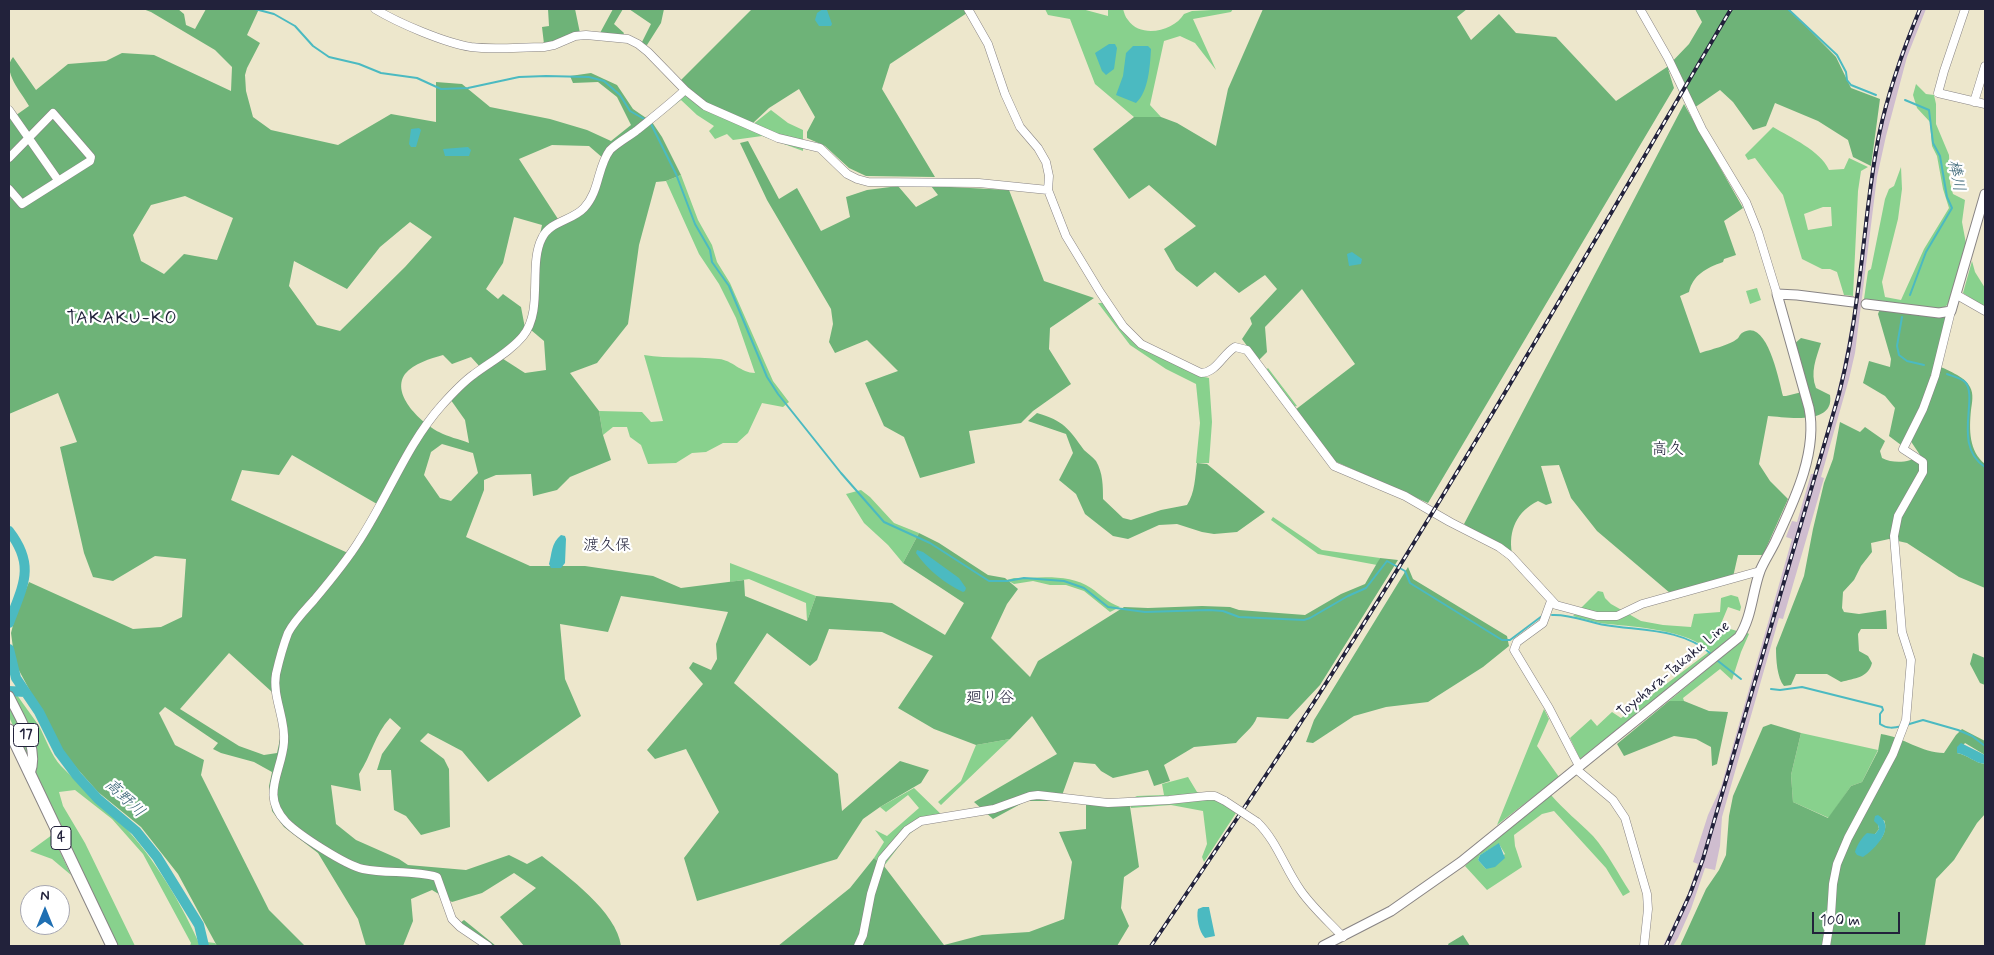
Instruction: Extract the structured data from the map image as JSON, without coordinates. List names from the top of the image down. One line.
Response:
{"streets":{"highway":["4"],"main road":["Toyohara-Takaku Line","17"]},"crossings":[["17","4"]],"districts":["TAKAKU-KO","高久","渡久保","廻り谷"],"water":["棒川","高野川"],"scale_bar":"100 m","north":"top"}
